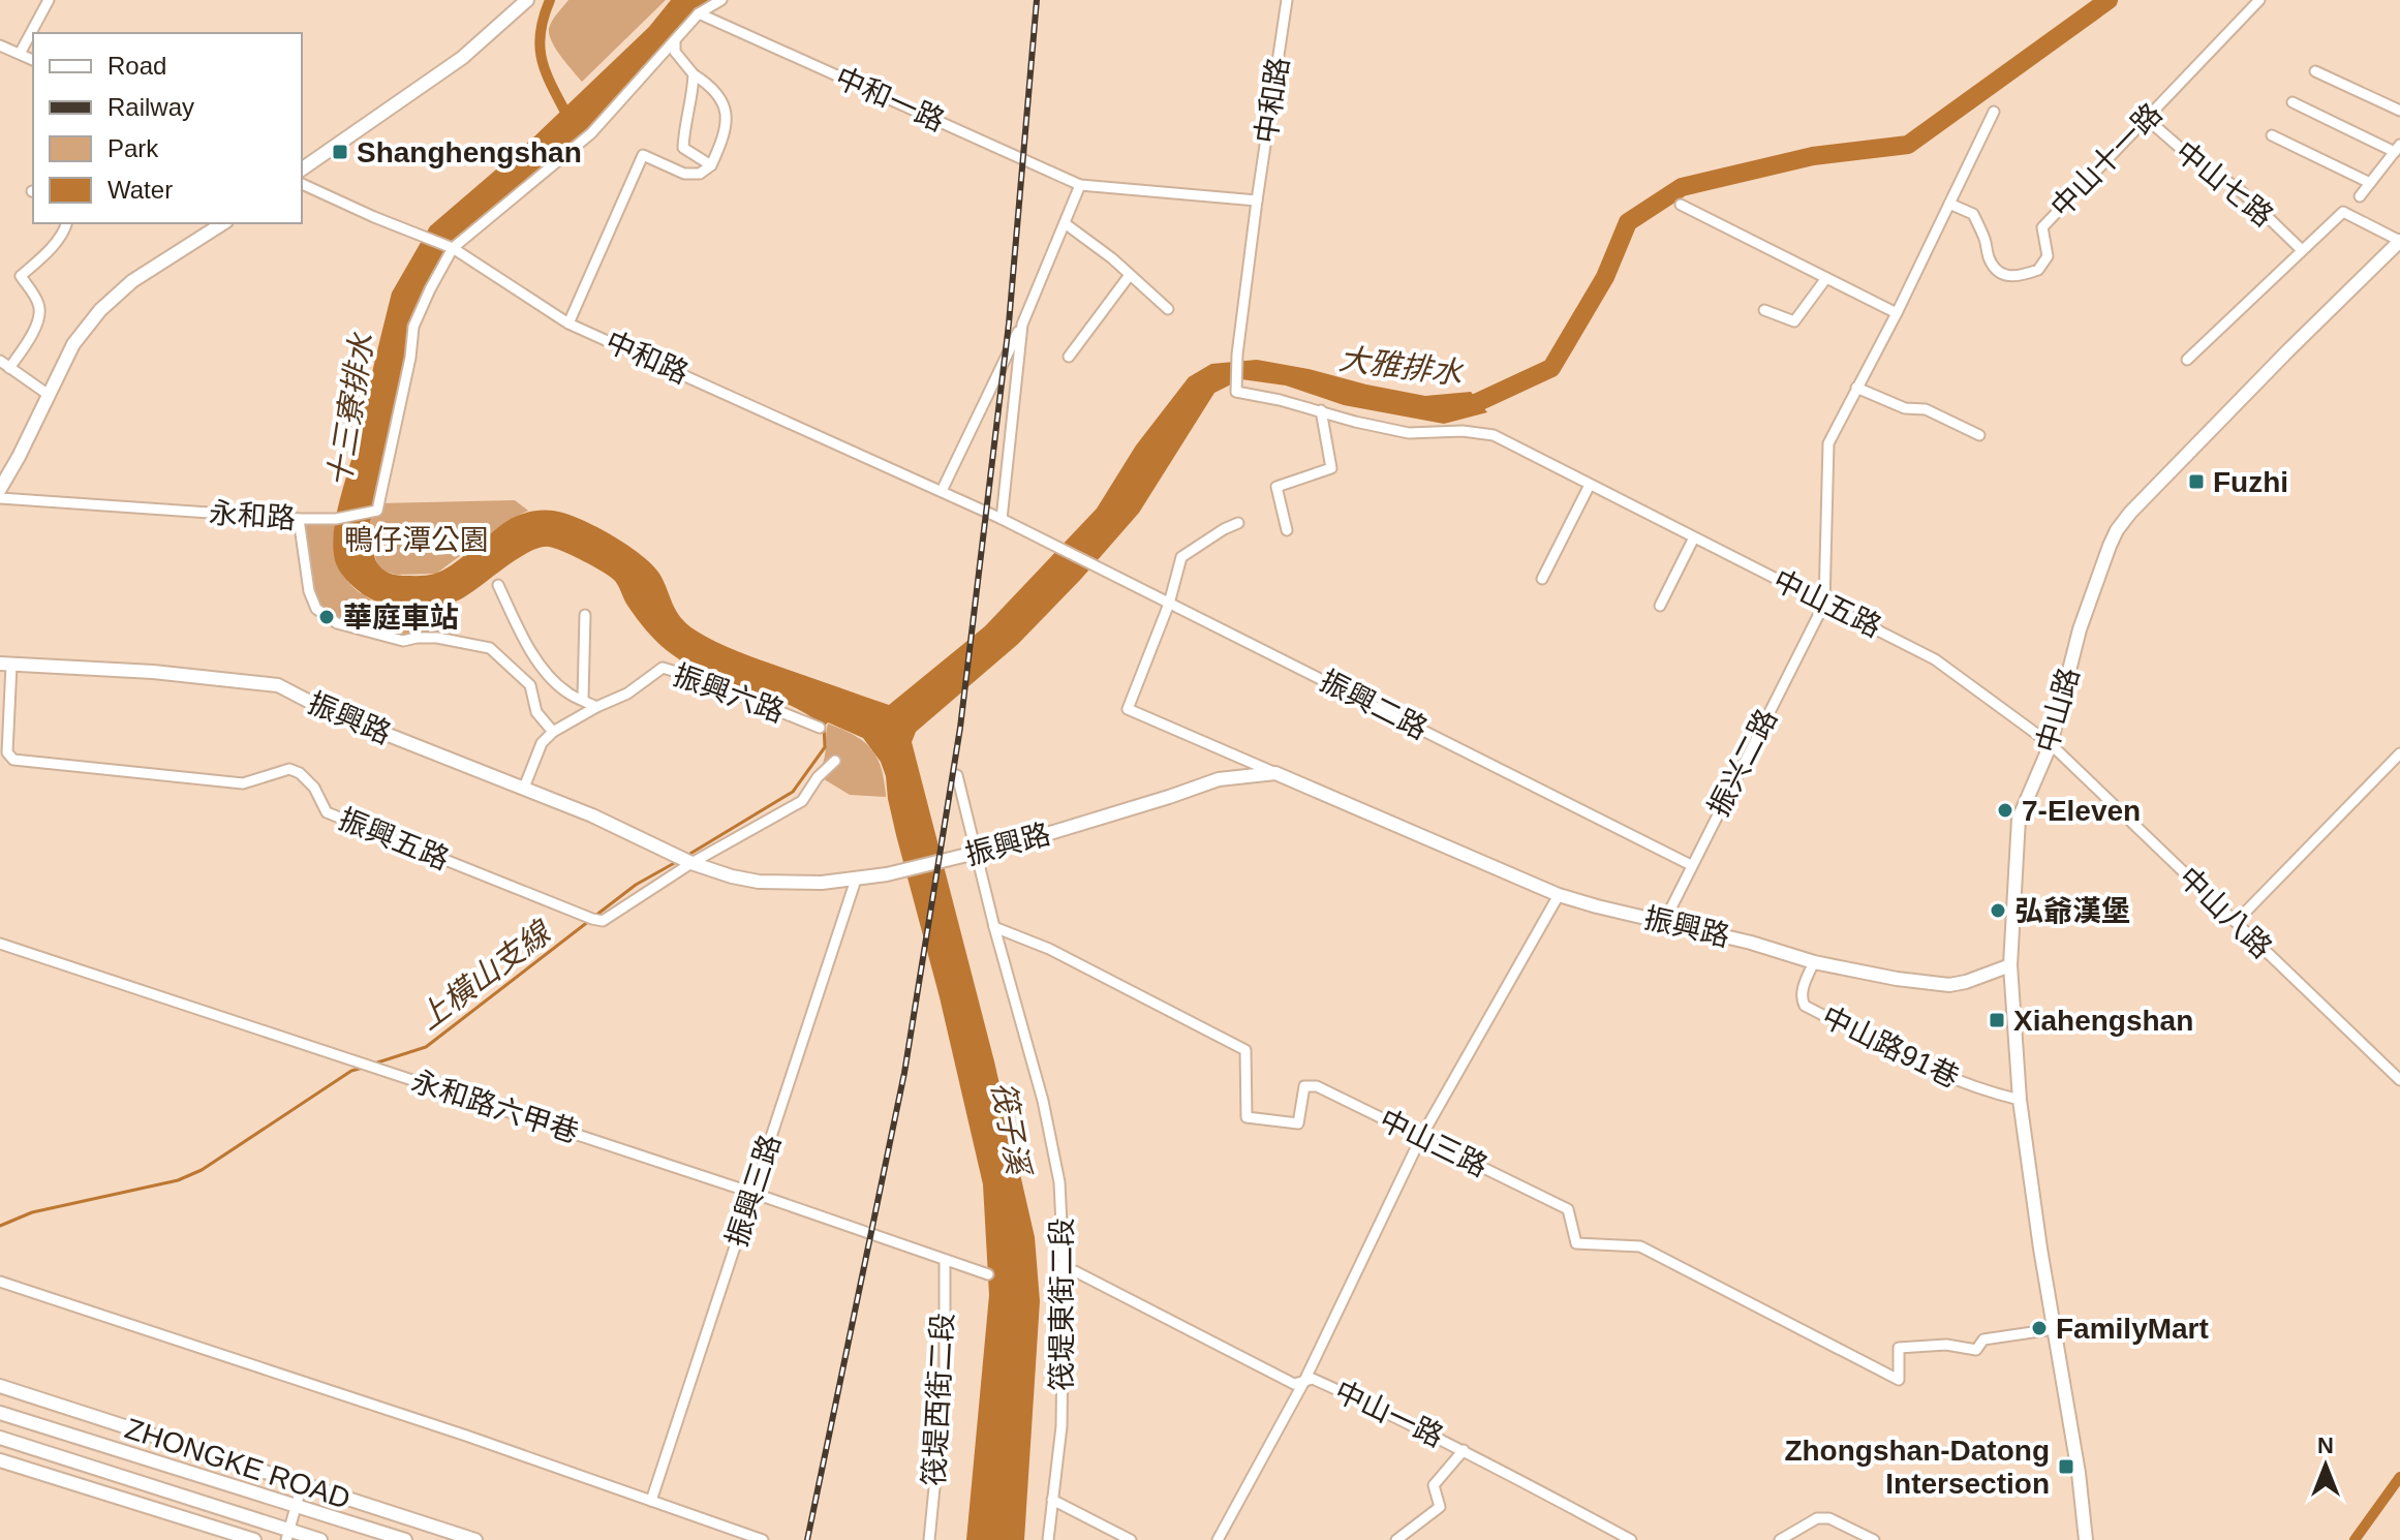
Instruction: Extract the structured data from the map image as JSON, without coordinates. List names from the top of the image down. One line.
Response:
{"streets":{"street":["中和一路","中和路","中山十一路","中山七路","永和路","中山五路","振興六路","振興二路","中山路","振興路","振兴二路","振興五路","中山八路","中山路91巷","永和路六甲巷","中山三路","振興三路","筏堤東街二段","筏堤西街二段","中山一路","ZHONGKE ROAD"]},"crossings":[["中和路","永和路"],["中和路","中山五路"],["中和路","振興二路"],["中山十一路","中山七路"],["中山七路","中山路"],["中山五路","中山路"],["中山五路","振兴二路"],["中山五路","中山八路"],["振興六路","振興路"],["振興二路","振兴二路"],["中山路","振興路"],["中山路","中山八路"],["中山路","中山路91巷"],["中山路","中山三路"],["振興路","振兴二路"],["振興路","振興五路"],["振興路","中山路91巷"],["振興路","振興三路"],["永和路六甲巷","振興三路"],["永和路六甲巷","筏堤西街二段"],["中山三路","筏堤東街二段"],["筏堤東街二段","中山一路"]],"water":["大雅排水","十三寮排水","上橫山支線","筏子溪"],"parks":["鴨仔潭公園"],"places":{"transit":["Shanghengshan","Fuzhi","Xiahengshan","Zhongshan-Datong Intersection"],"other":["華庭車站","7-Eleven","弘爺漢堡","FamilyMart"]},"legend":["Road","Railway","Park","Water"],"north":"top"}
